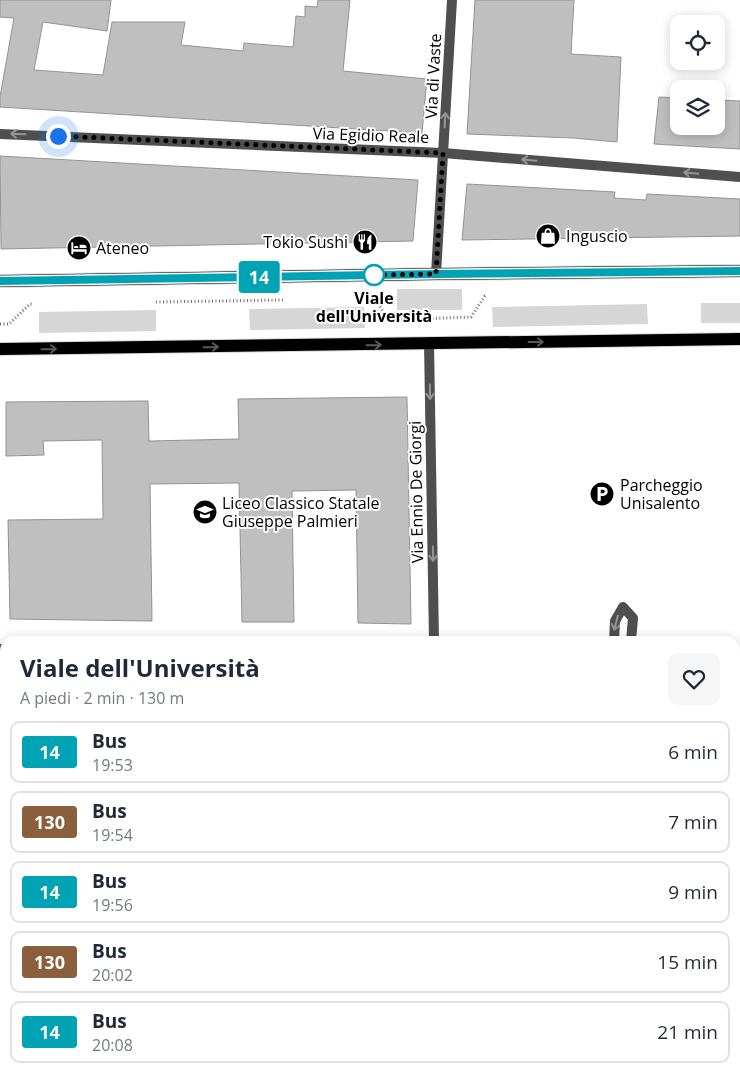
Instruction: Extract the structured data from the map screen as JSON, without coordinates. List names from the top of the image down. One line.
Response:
{"streets":{"street":["Via di Vaste","Via Egidio Reale","Via Ennio De Giorgi"]},"crossings":[["Via di Vaste","Via Egidio Reale"]],"one_way":["Via di Vaste","Via Egidio Reale","Via Ennio De Giorgi"],"places":{"shop":["Inguscio"],"restaurant":["Tokio Sushi"],"hotel":["Ateneo"],"other":["Viale dell'Università"],"parking":["Parcheggio Unisalento"],"school or university":["Liceo Classico Statale Giuseppe Palmieri"]},"lines":["bus line 14"],"page":{"on_map":"14","heading":["Viale dell'Università","A piedi · 2 min · 130 m"],"list":[{"mark":"14","name":"Bus","note":"19:53","value":"6 min"},{"mark":"130","name":"Bus","note":"19:54","value":"7 min"},{"mark":"14","name":"Bus","note":"19:56","value":"9 min"},{"mark":"130","name":"Bus","note":"20:02","value":"15 min"},{"mark":"14","name":"Bus","note":"20:08","value":"21 min"}]}}
